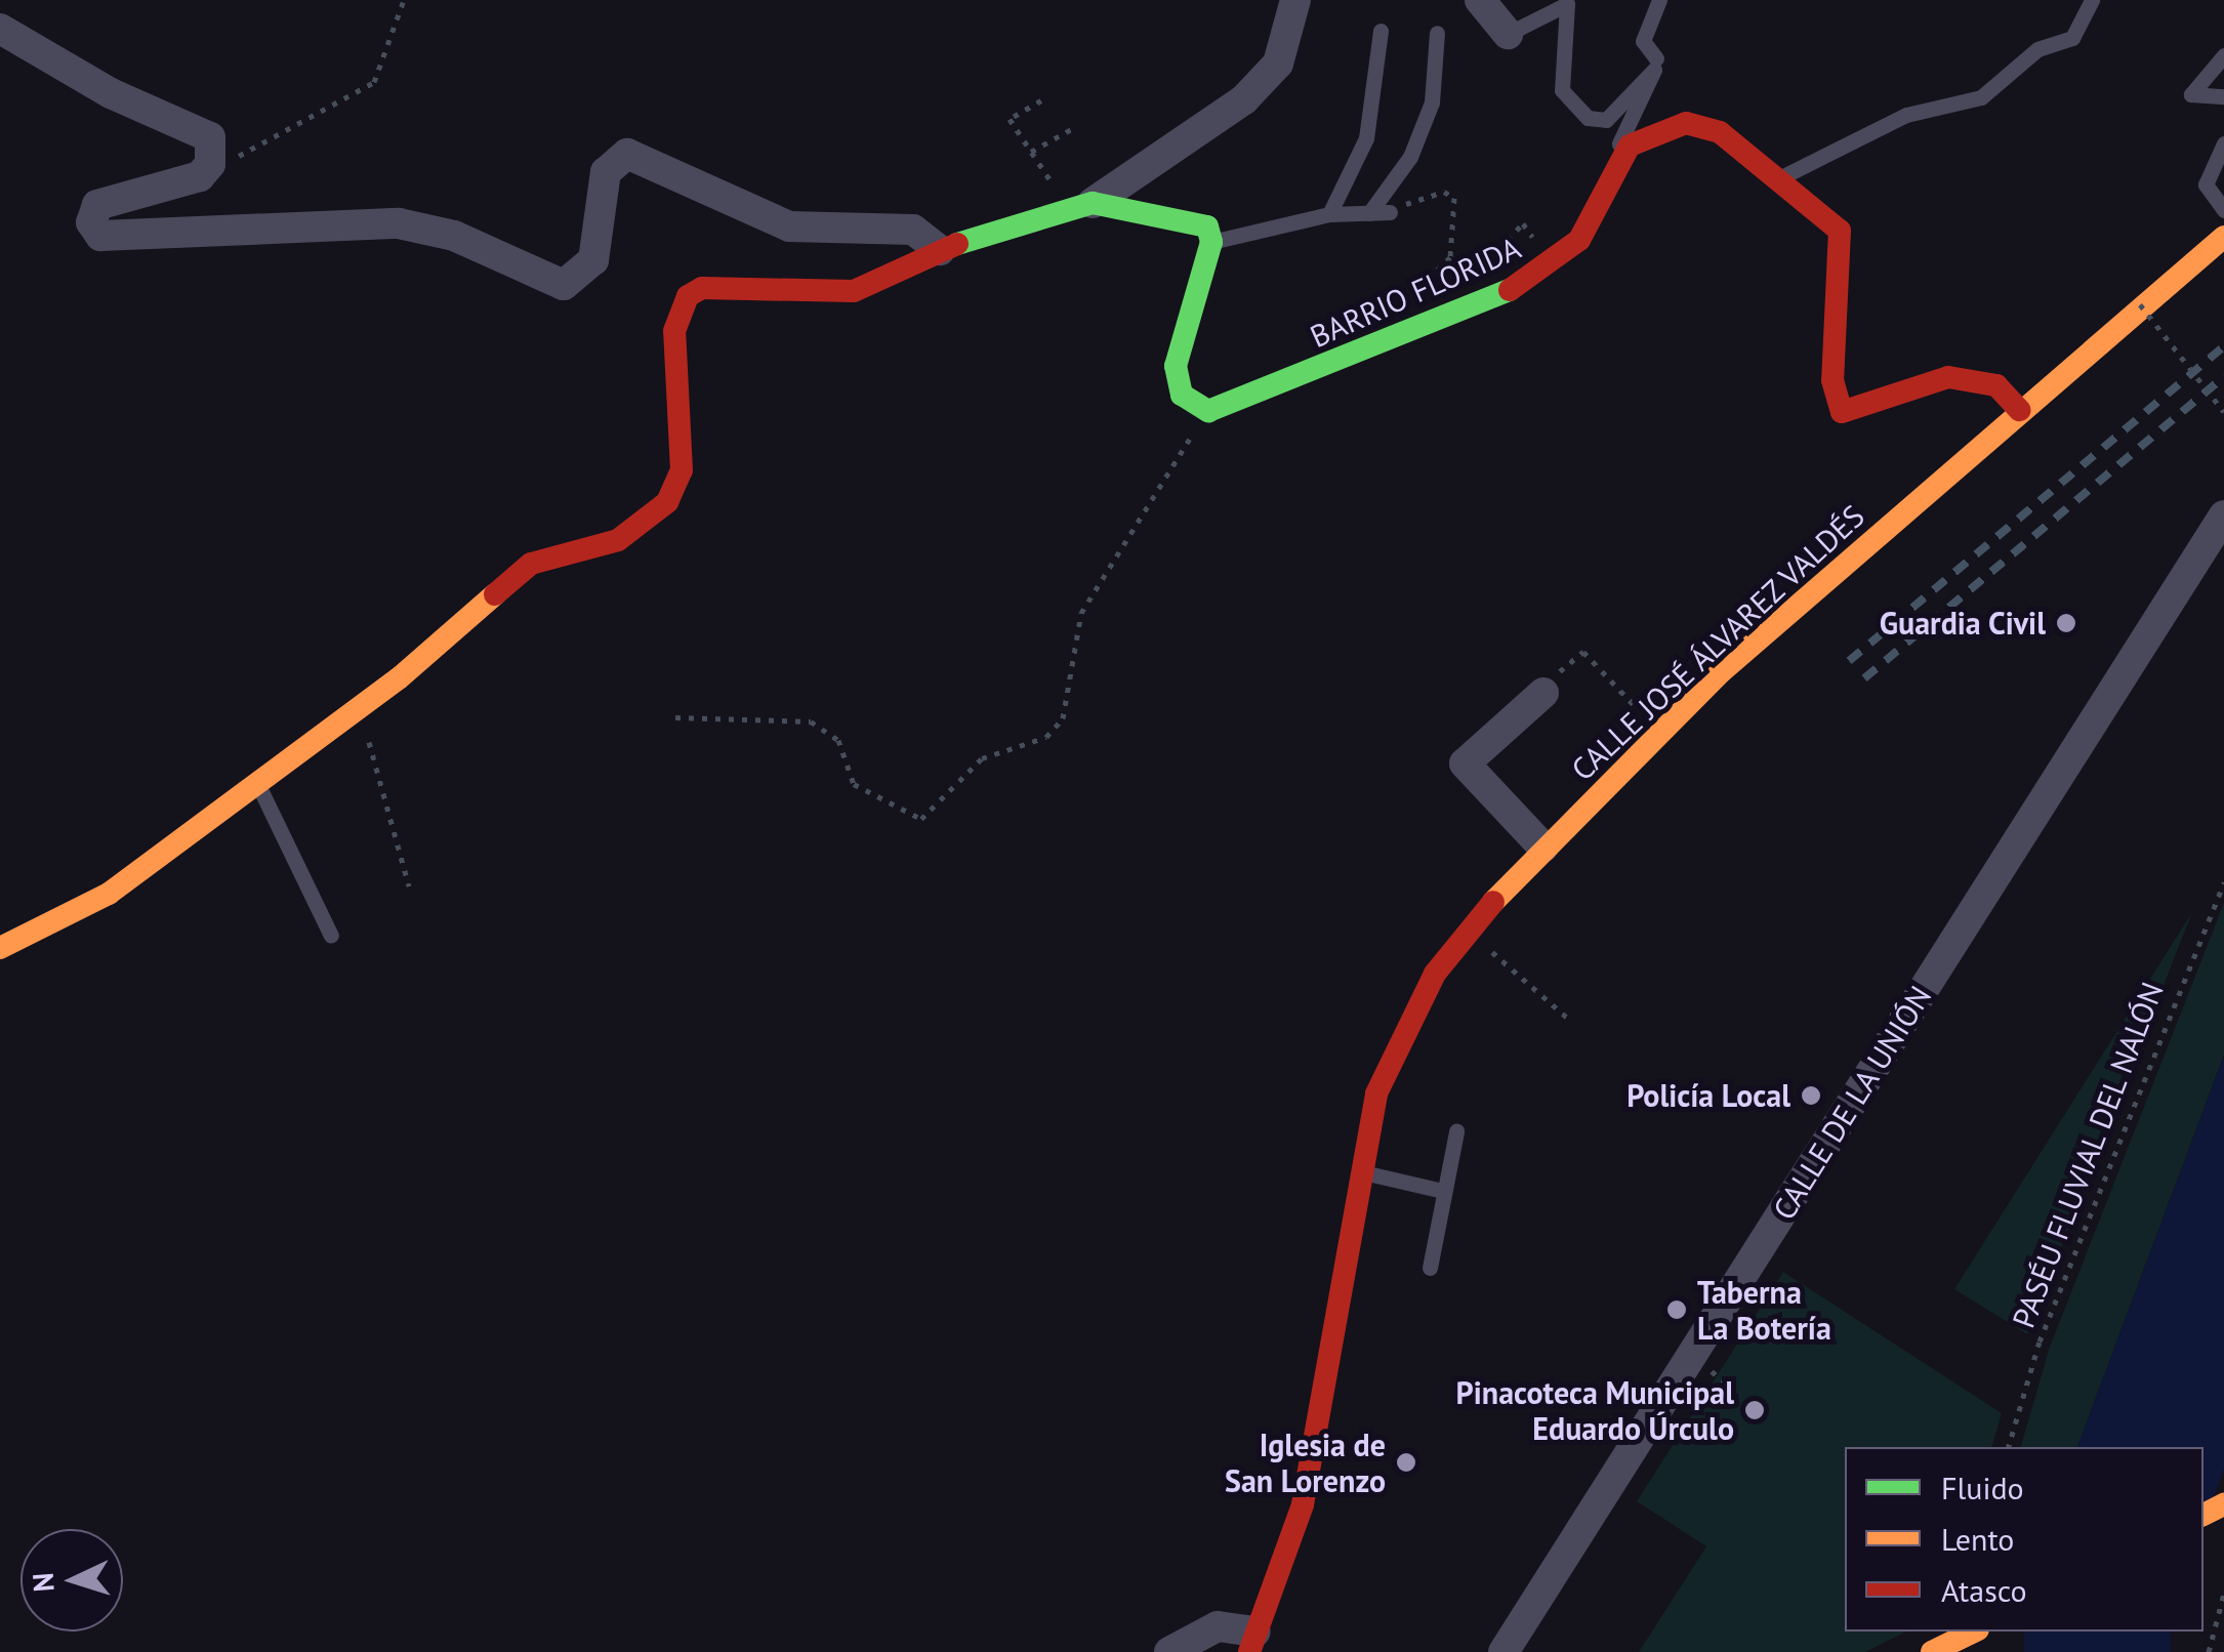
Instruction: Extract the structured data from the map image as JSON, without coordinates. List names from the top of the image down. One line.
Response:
{"streets":{"street":["BARRIO FLORIDA","CALLE JOSÉ ÁLVAREZ VALDÉS","CALLE DE LA UNIÓN"],"path":["PASÉU FLUVIAL DEL NALÓN"]},"crossings":[["BARRIO FLORIDA","CALLE JOSÉ ÁLVAREZ VALDÉS"]],"places":["Guardia Civil","Policía Local","Taberna La Botería","Pinacoteca Municipal Eduardo Úrculo","Iglesia de San Lorenzo"],"legend":["Fluido","Lento","Atasco"],"north":"left"}
